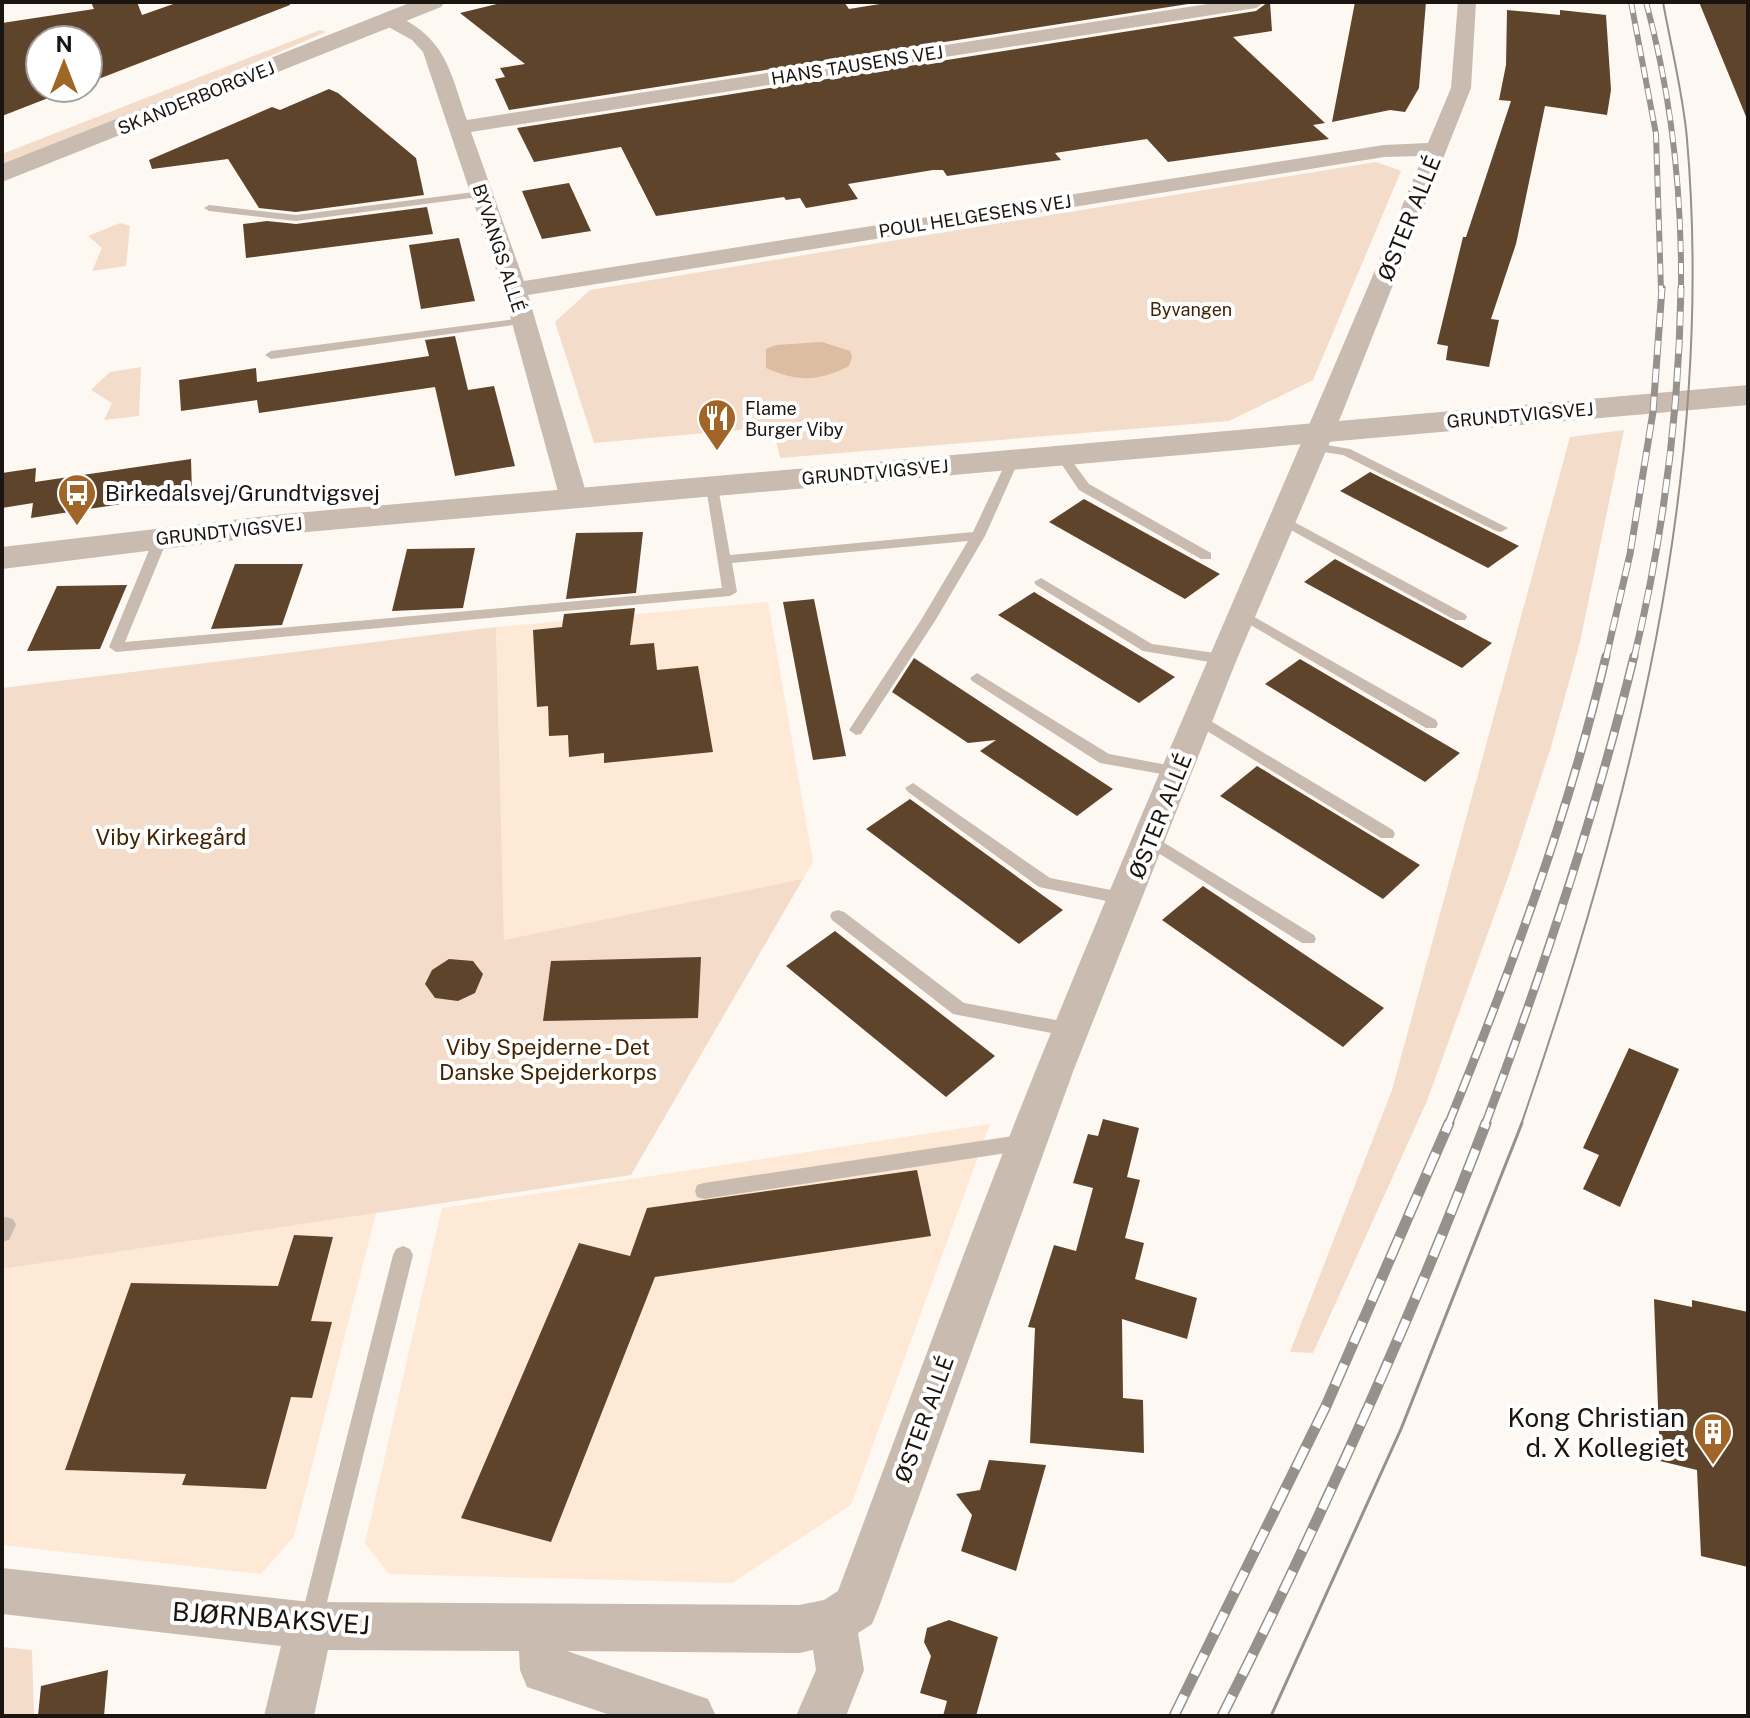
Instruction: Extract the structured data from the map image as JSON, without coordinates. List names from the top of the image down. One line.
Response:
{"streets":{"street":["HANS TAUSENS VEJ","SKANDERBORGVEJ","POUL HELGESENS VEJ","ØSTER ALLÉ","BYVANGS ALLÉ","GRUNDTVIGSVEJ","BJØRNBAKSVEJ"]},"crossings":[["HANS TAUSENS VEJ","BYVANGS ALLÉ"],["SKANDERBORGVEJ","BYVANGS ALLÉ"],["POUL HELGESENS VEJ","ØSTER ALLÉ"],["POUL HELGESENS VEJ","BYVANGS ALLÉ"],["ØSTER ALLÉ","GRUNDTVIGSVEJ"],["ØSTER ALLÉ","BJØRNBAKSVEJ"],["BYVANGS ALLÉ","GRUNDTVIGSVEJ"]],"parks":["Byvangen","Viby Kirkegård","Viby Spejderne - Det Danske Spejderkorps"],"places":{"restaurant":["Flame Burger Viby"],"bus stop":["Birkedalsvej/Grundtvigsvej"],"building":["Kong Christian d. X Kollegiet"]},"north":"top"}
